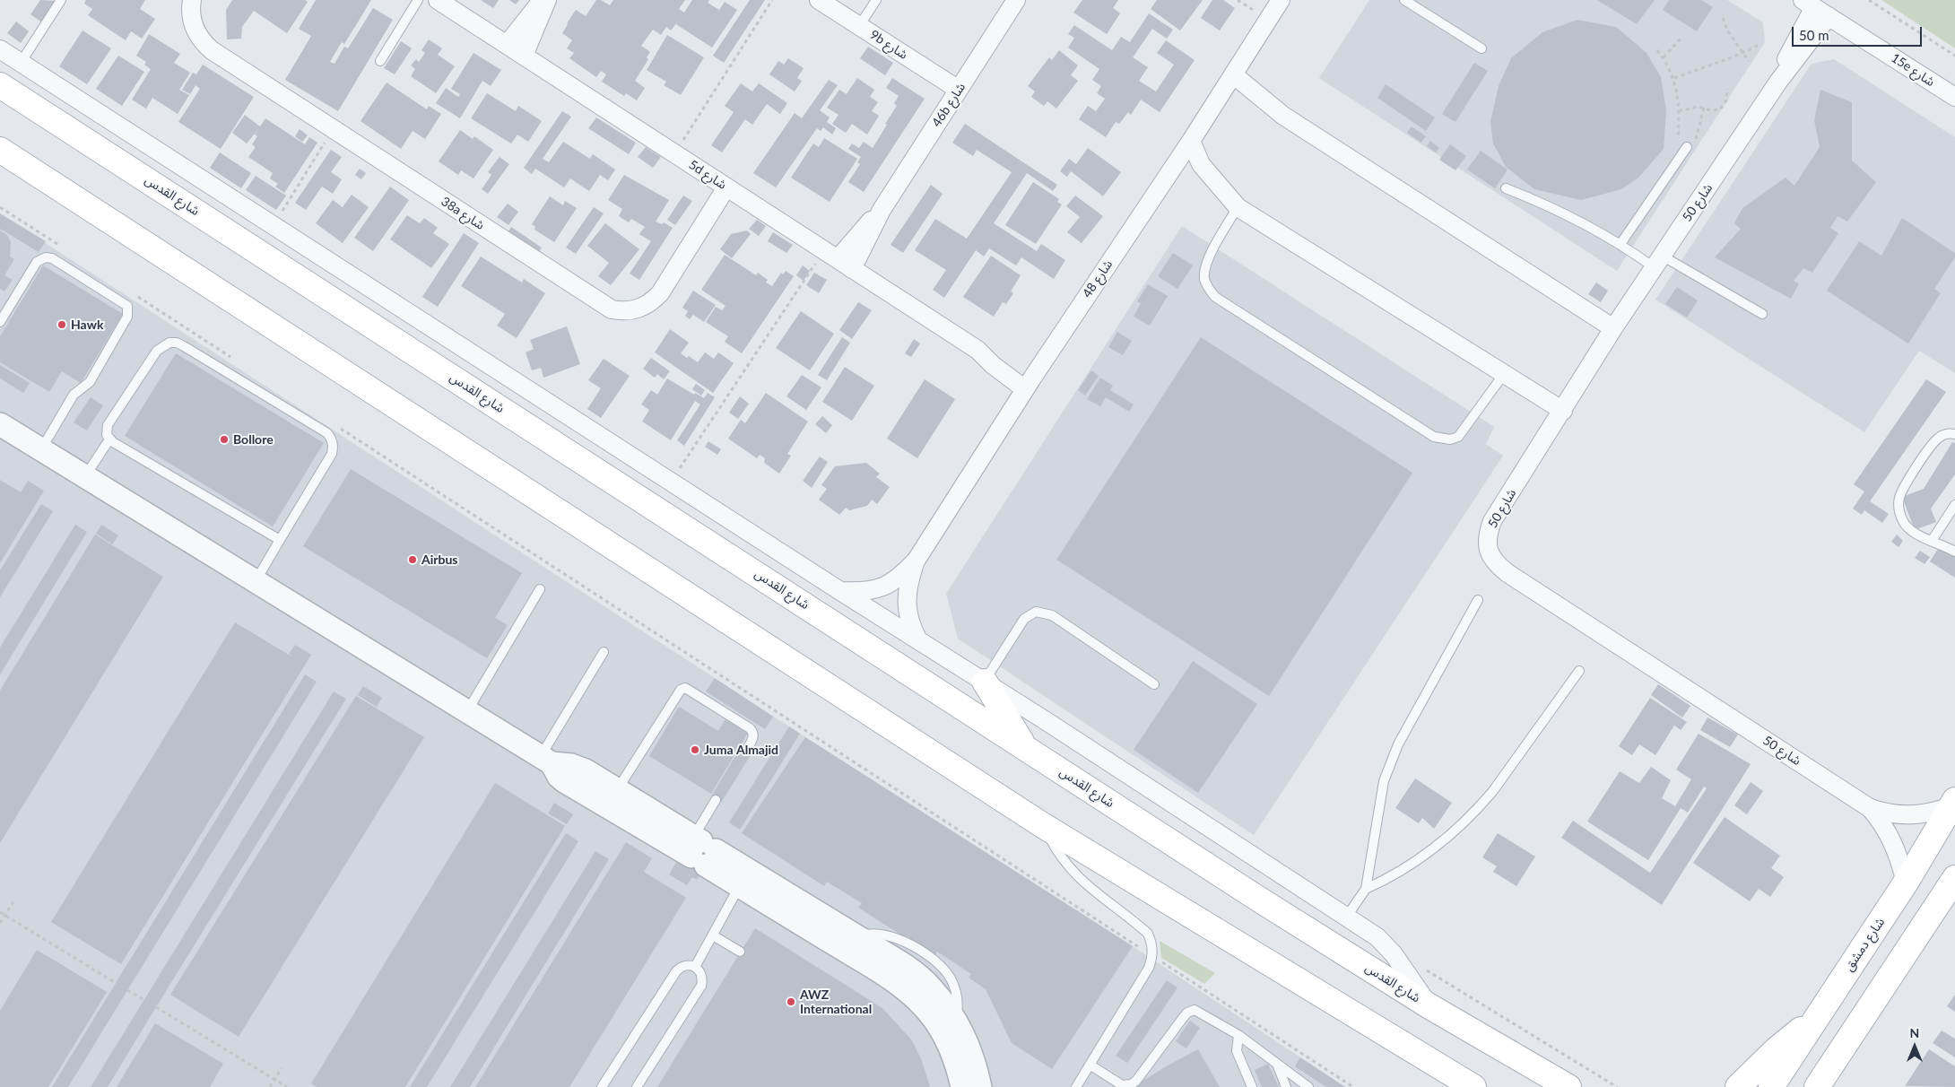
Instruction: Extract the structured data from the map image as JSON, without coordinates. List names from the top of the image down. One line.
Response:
{"streets":{"main road":["شارع القدس","شارع دمشق"],"street":["9b شارع","15e شارع","46b شارع","5d شارع","شارع 50","38a شارع","شارع 48"]},"crossings":[["9b شارع","46b شارع"],["15e شارع","شارع 50"],["46b شارع","5d شارع"],["5d شارع","38a شارع"],["5d شارع","شارع 48"],["شارع 50","شارع دمشق"]],"places":["Hawk","Bollore","Airbus","Juma Almajid","AWZ International"],"scale_bar":"50 m","north":"top"}
